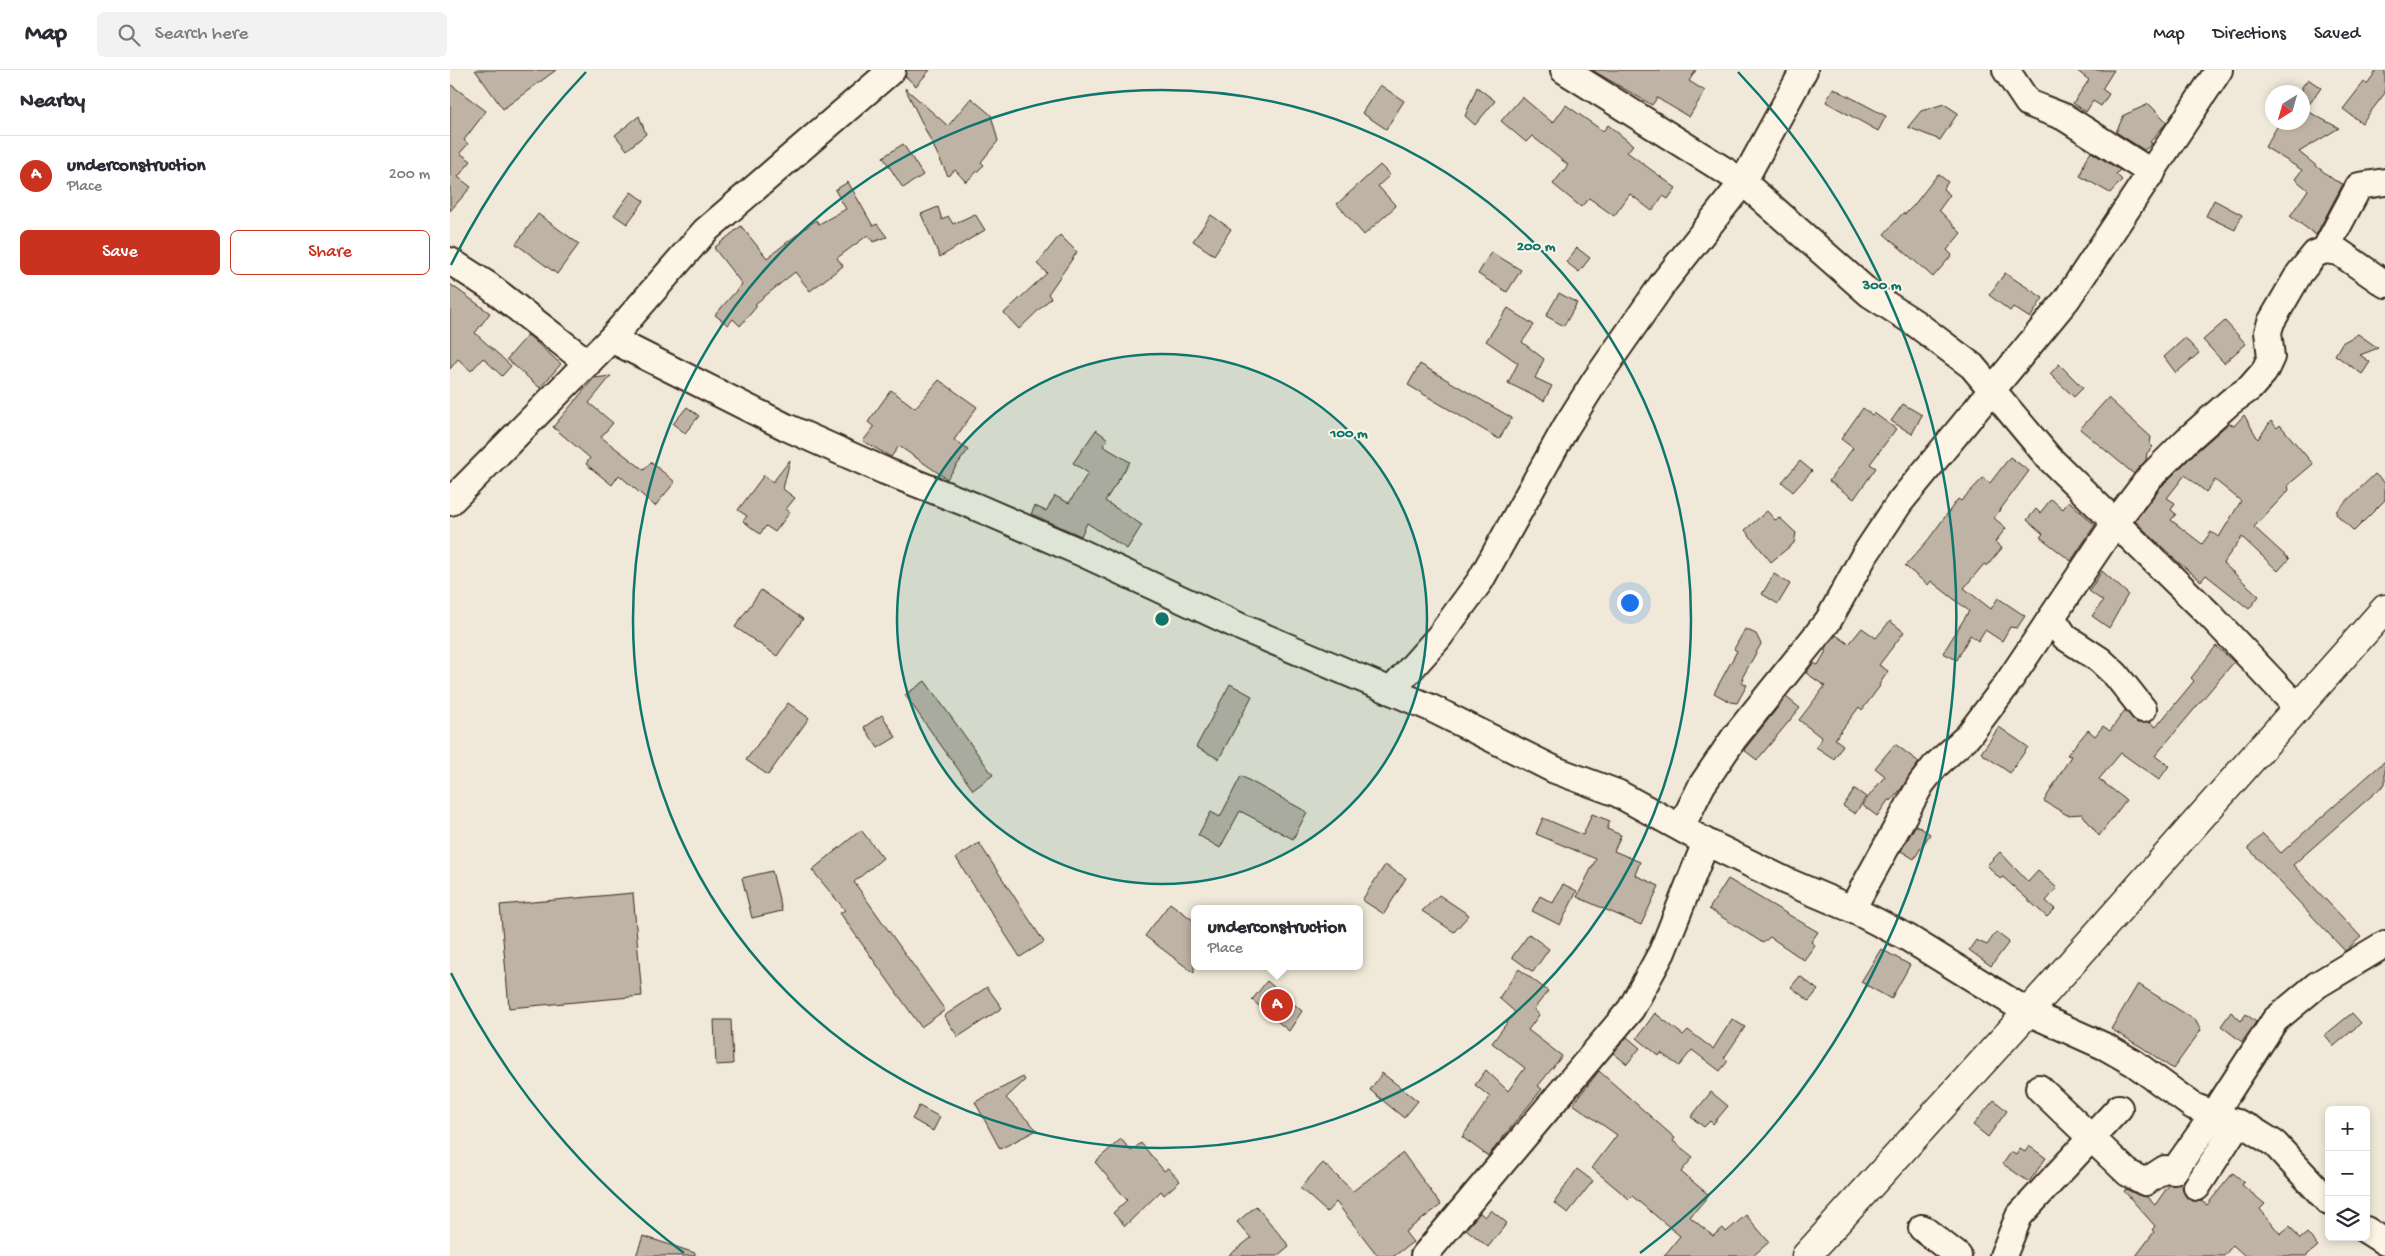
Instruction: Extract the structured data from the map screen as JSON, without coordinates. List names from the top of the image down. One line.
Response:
{"north":"bottom left","page":{"header":"Map","search":"Search here","nav":["Map","Directions","Saved"],"heading":"Nearby","list":[{"mark":"A","name":"underconstruction","note":"Place","value":"200 m"}],"buttons":["Save","Share"],"popup":["underconstruction","Place"],"pins":"A","map_buttons":["+","−"]},"rings":["200 m","300 m","100 m"]}
